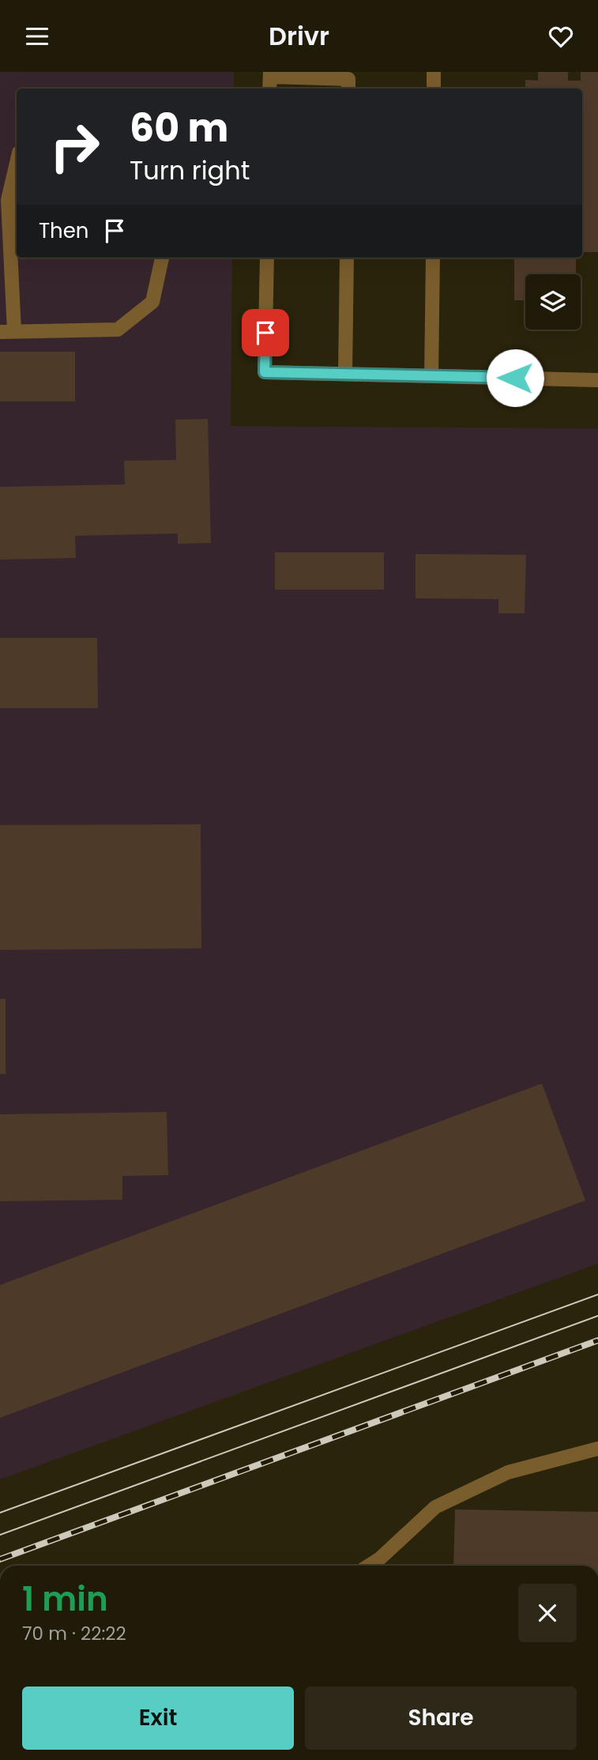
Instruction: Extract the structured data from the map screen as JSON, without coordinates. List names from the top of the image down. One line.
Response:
{"page":{"header":"Drivr","turn":["60 m","Turn right"],"then":"Then","heading":["1 min","70 m · 22:22"],"buttons":["Exit","Share"]}}
